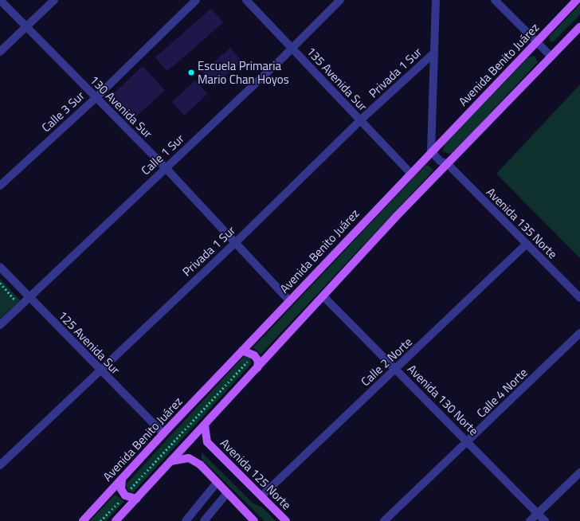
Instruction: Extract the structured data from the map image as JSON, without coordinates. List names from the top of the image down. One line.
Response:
{"streets":{"main road":["Avenida Benito Juárez","Avenida 125 Norte"],"street":["Privada 1 Sur","135 Avenida Sur","130 Avenida Sur","Calle 3 Sur","Calle 1 Sur","Avenida 135 Norte","125 Avenida Sur","Calle 2 Norte","Calle 4 Norte","Avenida 130 Norte"]},"crossings":[["Avenida Benito Juárez","135 Avenida Sur"],["Avenida Benito Juárez","130 Avenida Sur"],["Avenida Benito Juárez","Avenida 135 Norte"],["Avenida Benito Juárez","125 Avenida Sur"],["Privada 1 Sur","135 Avenida Sur"],["Privada 1 Sur","130 Avenida Sur"],["Privada 1 Sur","125 Avenida Sur"],["135 Avenida Sur","Calle 1 Sur"],["130 Avenida Sur","Calle 3 Sur"],["130 Avenida Sur","Calle 1 Sur"],["Calle 1 Sur","125 Avenida Sur"],["Avenida 135 Norte","Calle 2 Norte"],["Calle 2 Norte","Avenida 130 Norte"],["Calle 2 Norte","Avenida 125 Norte"],["Calle 4 Norte","Avenida 130 Norte"]],"places":["Escuela Primaria Mario Chan Hoyos"]}
